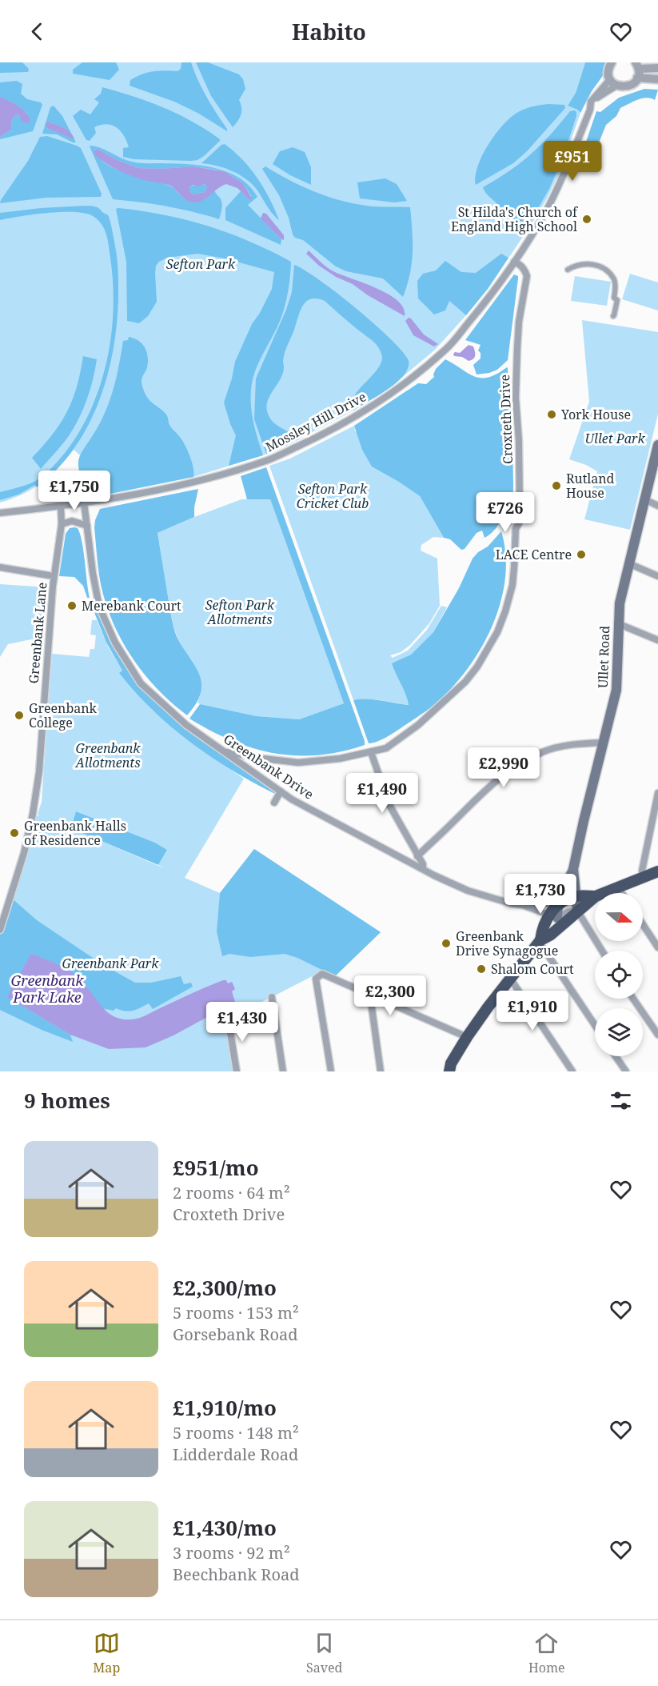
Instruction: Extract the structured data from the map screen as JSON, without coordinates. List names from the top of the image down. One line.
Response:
{"streets":{"main road":["Ullet Road"],"street":["Croxteth Drive","Mossley Hill Drive","Greenbank Lane","Greenbank Drive"]},"crossings":[["Croxteth Drive","Mossley Hill Drive"],["Croxteth Drive","Greenbank Drive"],["Mossley Hill Drive","Greenbank Lane"],["Mossley Hill Drive","Greenbank Drive"]],"water":["Greenbank Park Lake"],"parks":["Sefton Park","Ullet Park","Sefton Park Cricket Club","Sefton Park Allotments","Greenbank Allotments","Greenbank Park"],"places":["St Hilda's Church of England High School","York House","Rutland House","LACE Centre","Merebank Court","Greenbank College","Greenbank Halls of Residence","Greenbank Drive Synagogue","Shalom Court"],"north":"right","page":{"header":"Habito","price":["£951","£1,750","£726","£2,990","£1,490","£1,730","£2,300","£1,910","£1,430"],"heading":"9 homes","list":[{"name":"£951/mo","note":"2 rooms · 64 m² · Croxteth Drive"},{"name":"£2,300/mo","note":"5 rooms · 153 m² · Gorsebank Road"},{"name":"£1,910/mo","note":"5 rooms · 148 m² · Lidderdale Road"},{"name":"£1,430/mo","note":"3 rooms · 92 m² · Beechbank Road"}],"tabs":["Map","Saved","Home"]}}
